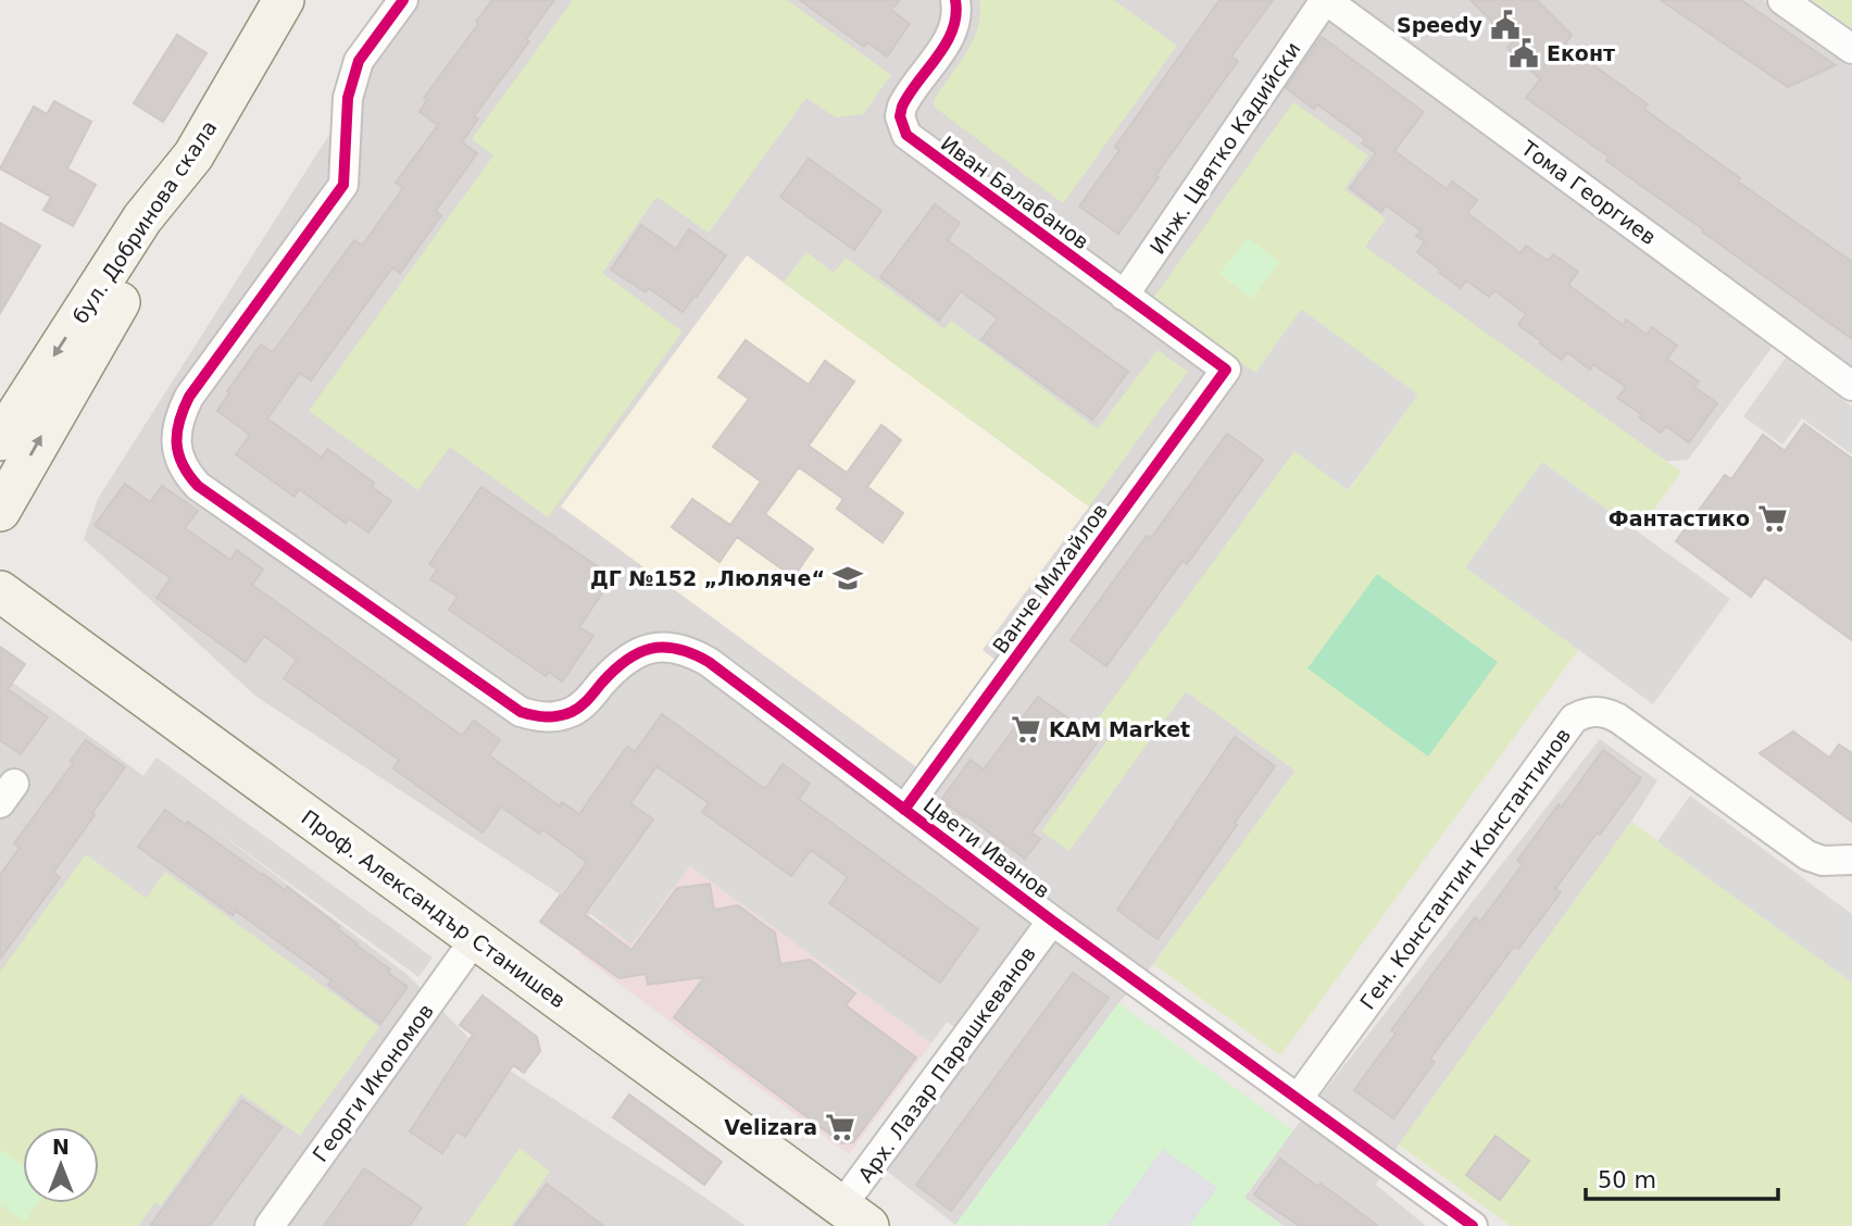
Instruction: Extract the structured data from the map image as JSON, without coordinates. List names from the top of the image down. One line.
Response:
{"streets":{"street":["Инж. Цвятко Кадийски","Иван Балабанов","Тома Георгиев","бул. Добринова скала","Ванче Михайлов","Цвети Иванов","Ген. Константин Константинов","Проф. Александър Станишев","Арх. Лазар Парашкеванов","Георги Икономов"]},"crossings":[["Инж. Цвятко Кадийски","Иван Балабанов"],["Инж. Цвятко Кадийски","Тома Георгиев"],["Иван Балабанов","Ванче Михайлов"],["Ванче Михайлов","Цвети Иванов"],["Цвети Иванов","Ген. Константин Константинов"],["Цвети Иванов","Арх. Лазар Парашкеванов"],["Проф. Александър Станишев","Арх. Лазар Парашкеванов"],["Проф. Александър Станишев","Георги Икономов"]],"places":{"public building":["Speedy","Еконт"],"supermarket":["Фантастико","KAM Market","Velizara"],"school or university":["ДГ №152 „Люляче“"]},"scale_bar":"50 m","north":"top"}
